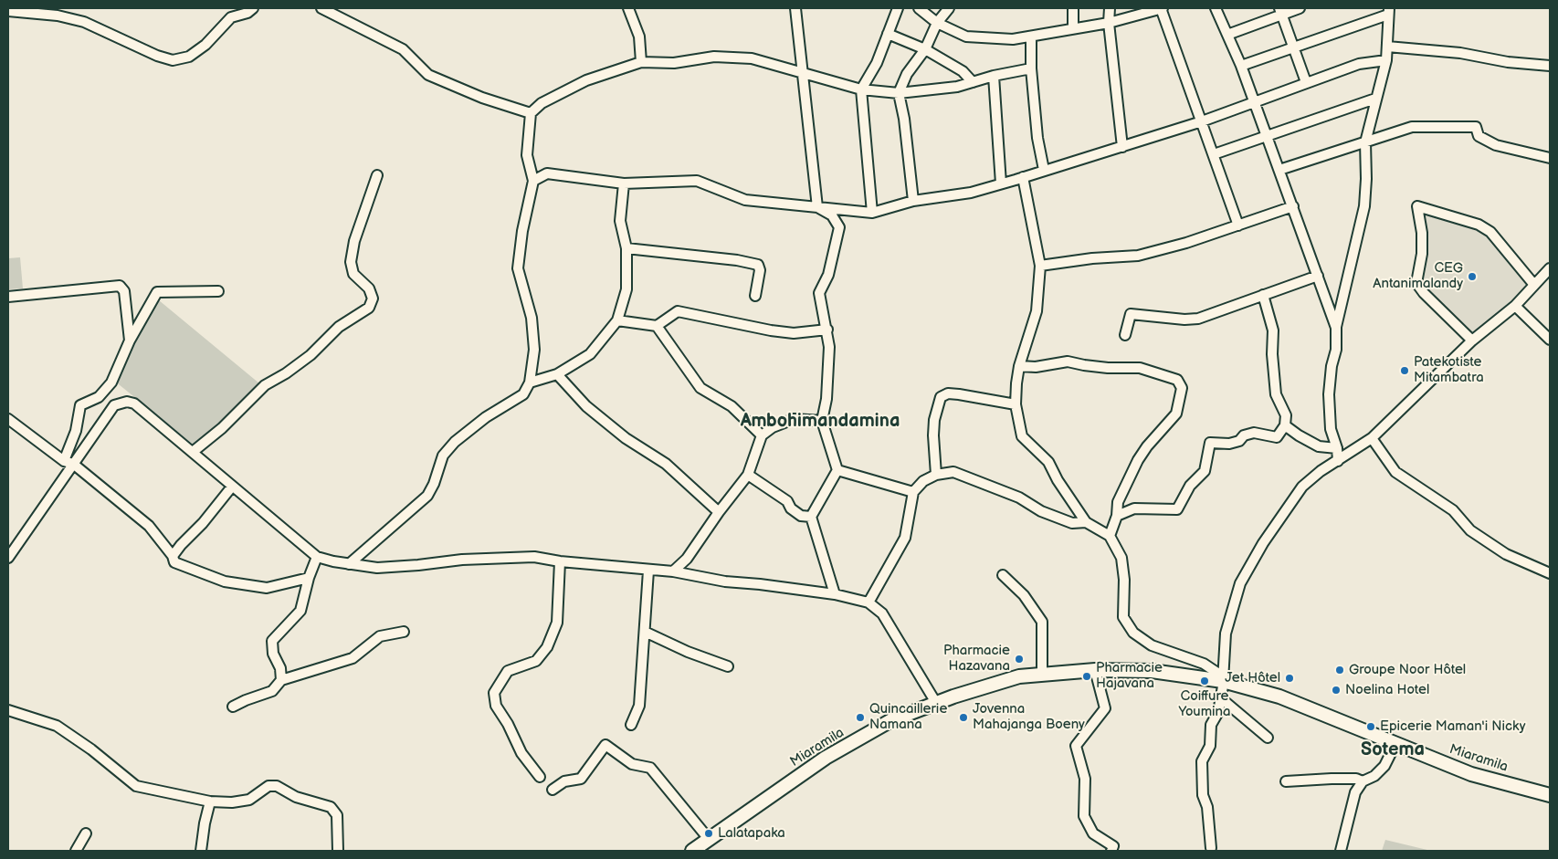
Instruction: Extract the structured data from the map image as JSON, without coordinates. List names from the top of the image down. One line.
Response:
{"streets":{"main road":["Miaramila"]},"districts":["Ambohimandamina","Sotema"],"places":["CEG Antanimalandy","Patekotiste Mitambatra","Pharmacie Hazavana","Groupe Noor Hôtel","Pharmacie Hajavana","Jet Hôtel","Coiffure Youmina","Noelina Hotel","Quincaillerie Namana","Jovenna Mahajanga Boeny","Epicerie Maman'i Nicky","Lalatapaka"]}
